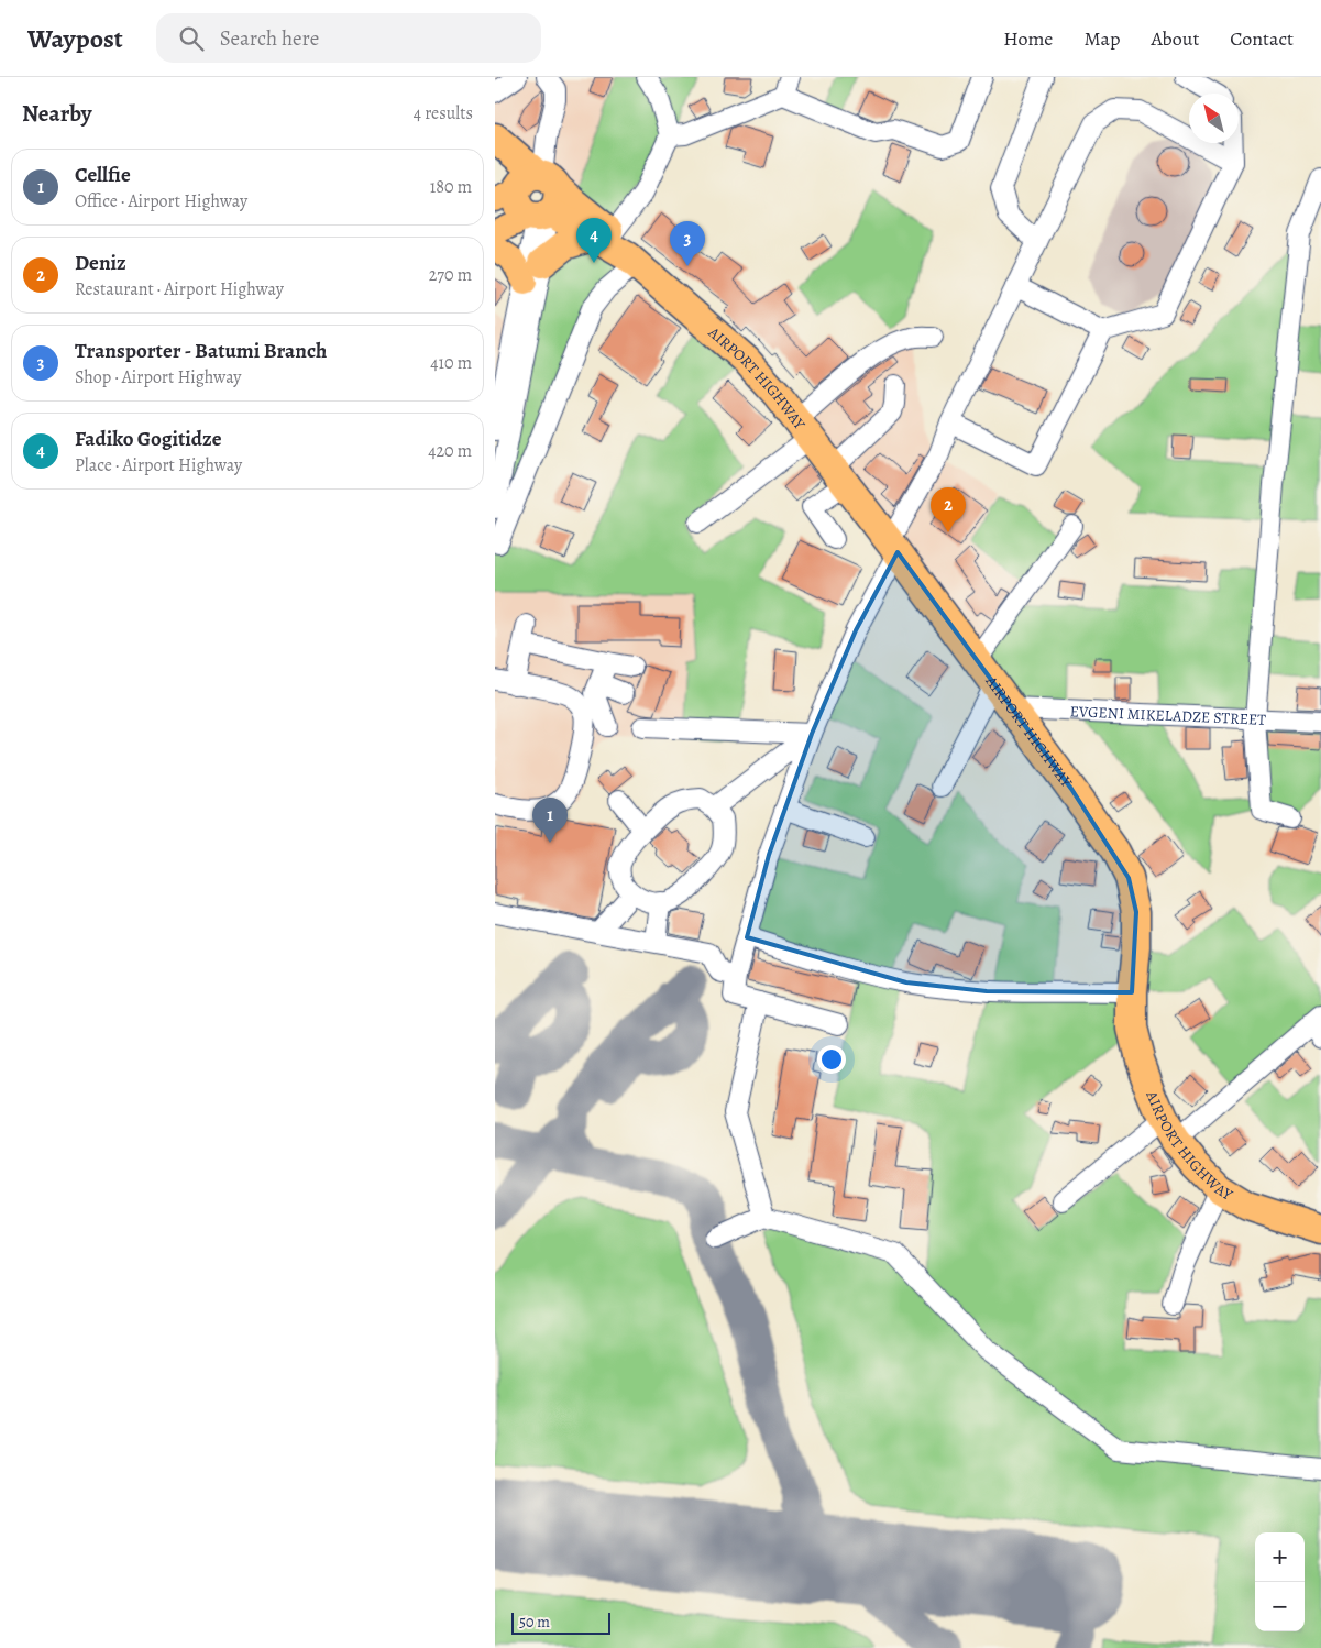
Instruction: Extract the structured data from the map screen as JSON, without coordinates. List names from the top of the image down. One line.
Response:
{"streets":{"highway":["AIRPORT HIGHWAY"],"street":["EVGENI MIKELADZE STREET"]},"crossings":[["AIRPORT HIGHWAY","EVGENI MIKELADZE STREET"]],"scale_bar":"50 m","north":"top left","page":{"header":"Waypost","search":"Search here","nav":["Home","Map","About","Contact"],"heading":["Nearby","4 results"],"list":[{"mark":"1","name":"Cellfie","note":"Office · Airport Highway","value":"180 m"},{"mark":"2","name":"Deniz","note":"Restaurant · Airport Highway","value":"270 m"},{"mark":"3","name":"Transporter - Batumi Branch","note":"Shop · Airport Highway","value":"410 m"},{"mark":"4","name":"Fadiko Gogitidze","note":"Place · Airport Highway","value":"420 m"}],"pins":["4","3","2","1"],"map_buttons":["+","−"],"scale":"50 m"}}
